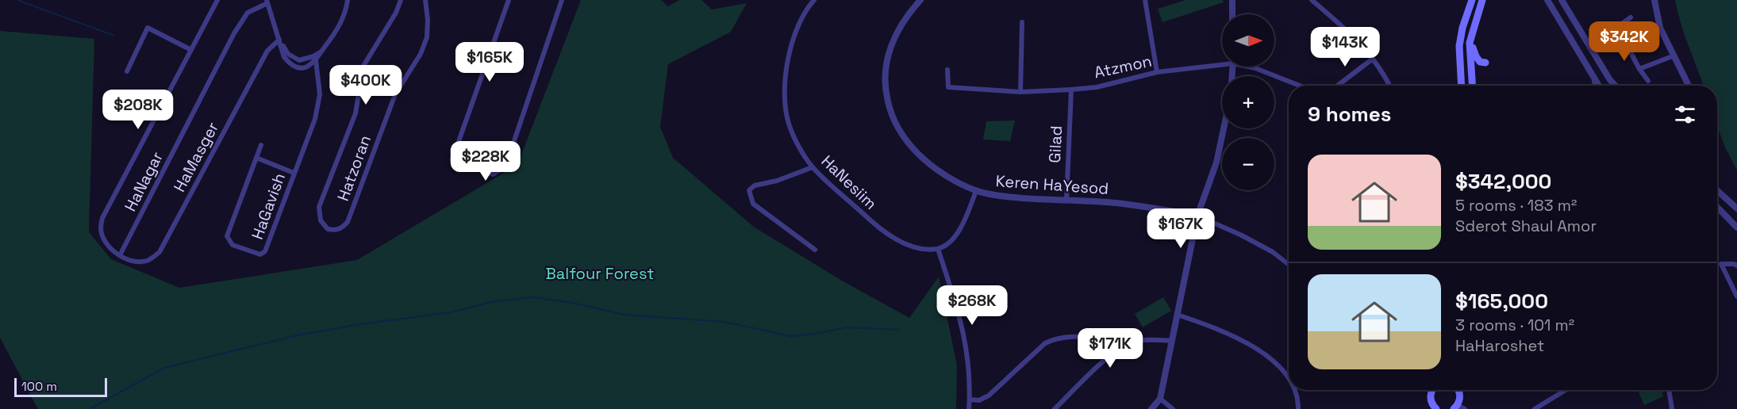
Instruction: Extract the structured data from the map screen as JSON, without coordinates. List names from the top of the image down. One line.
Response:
{"streets":{"street":["Atzmon","Gilad","HaMasger","Hatzoran","HaNagar","HaNesiim","Keren HaYesod","HaGavish"]},"crossings":[["Atzmon","Gilad"],["Gilad","Keren HaYesod"],["HaMasger","HaNagar"]],"parks":["Balfour Forest"],"scale_bar":"100 m","north":"right","page":{"map_buttons":["+","−"],"price":["$342K","$143K","$165K","$400K","$208K","$228K","$167K","$268K","$171K"],"heading":"9 homes","list":[{"name":"$342,000","note":"5 rooms · 183 m² · Sderot Shaul Amor"},{"name":"$165,000","note":"3 rooms · 101 m² · HaHaroshet"}],"scale":"100 m"}}
